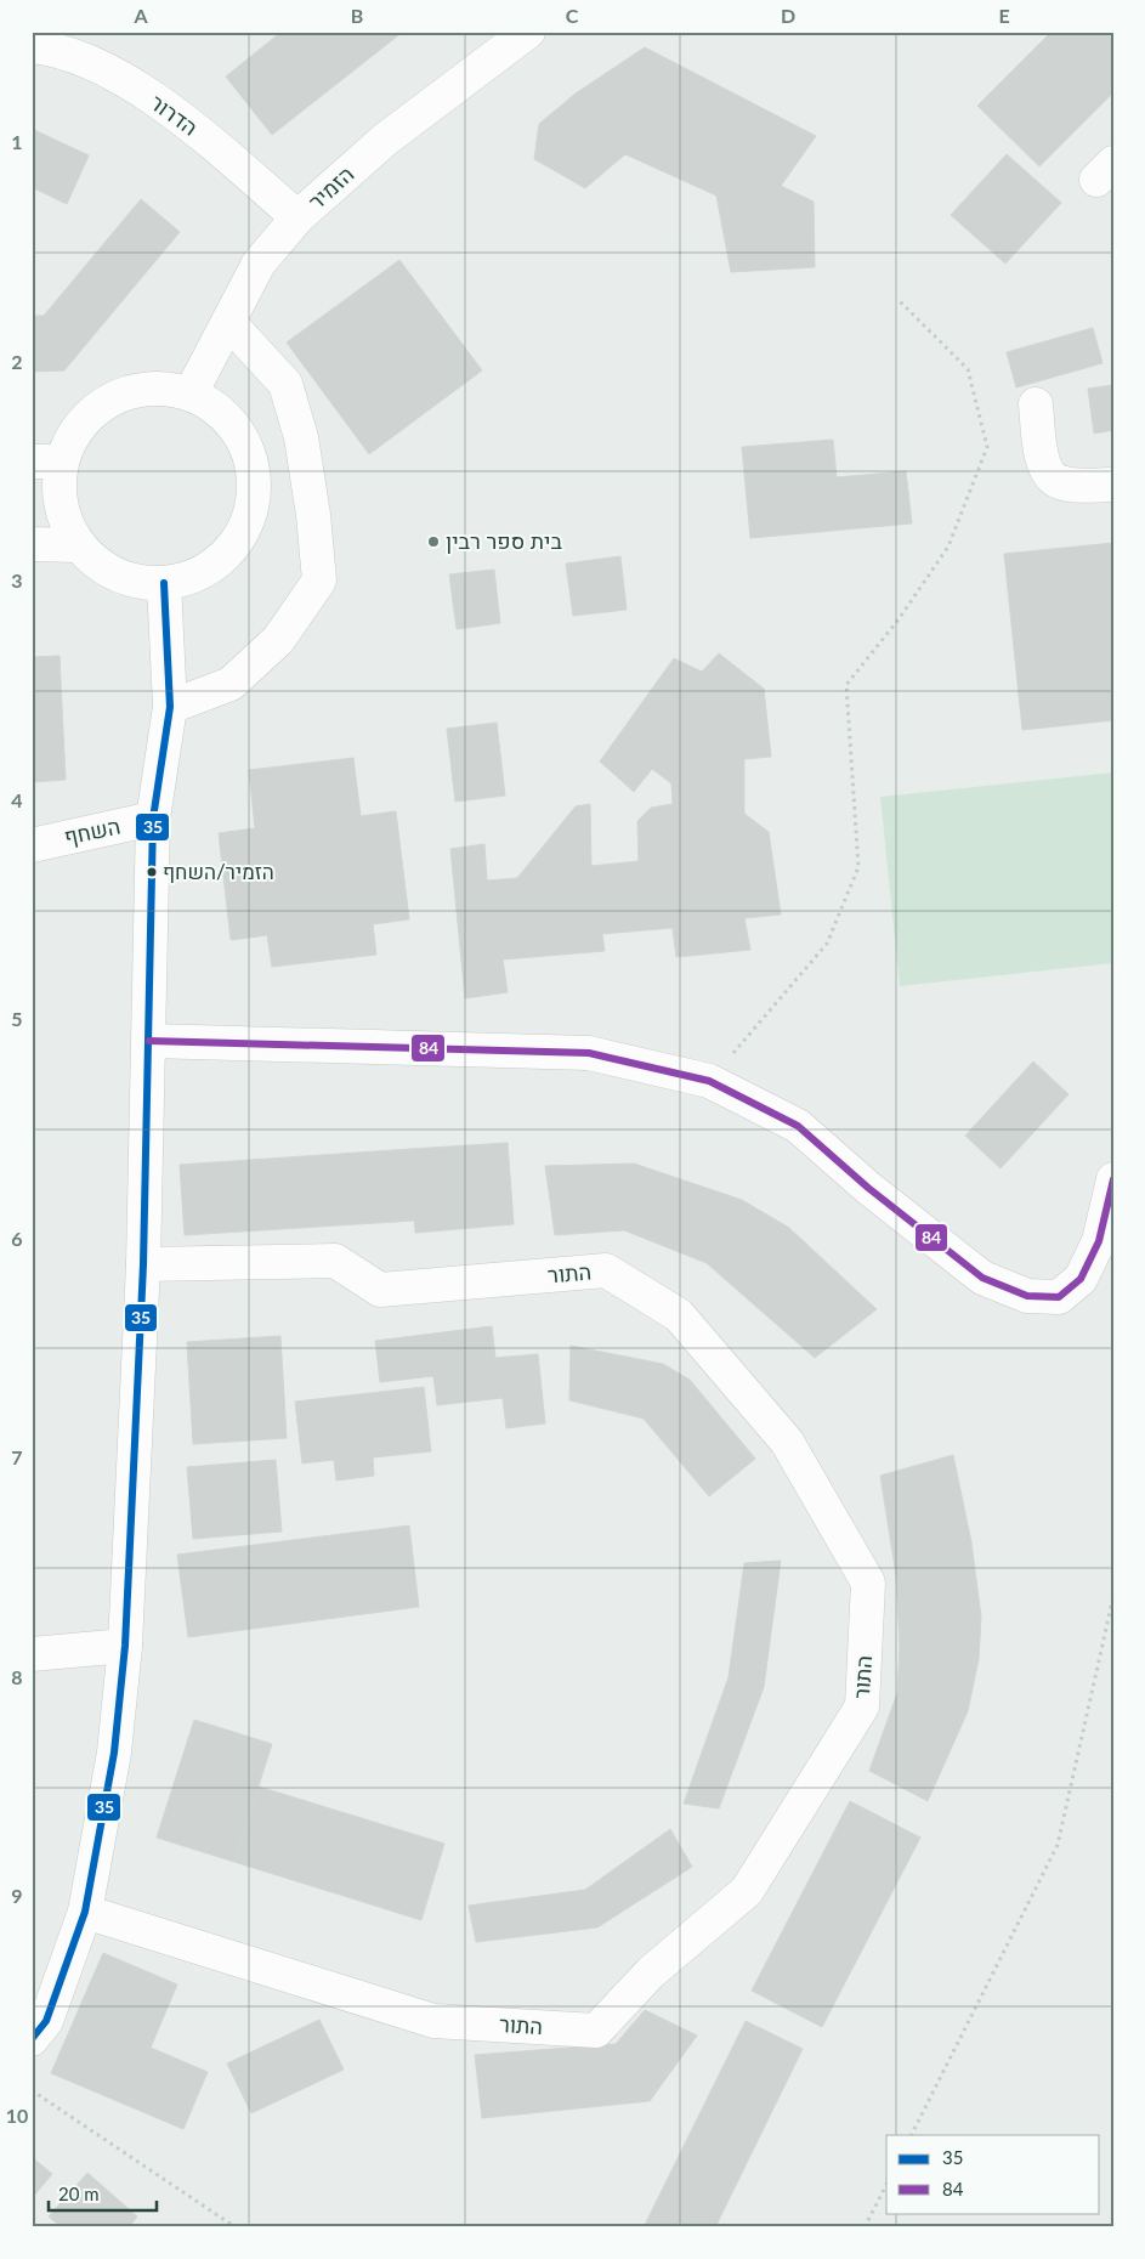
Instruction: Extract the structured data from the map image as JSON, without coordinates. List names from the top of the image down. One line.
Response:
{"streets":{"street":["הדרור","הזמיר","השחף","התור"]},"crossings":[["הדרור","הזמיר"]],"places":["בית ספר רבין","הזמיר/השחף"],"lines":["transit line 35","transit line 84"],"legend":["35","84"],"scale_bar":"20 m","grid":{"columns":["A","B","C","D","E"],"rows":["1","2","3","4","5","6","7","8","9","10"]}}
